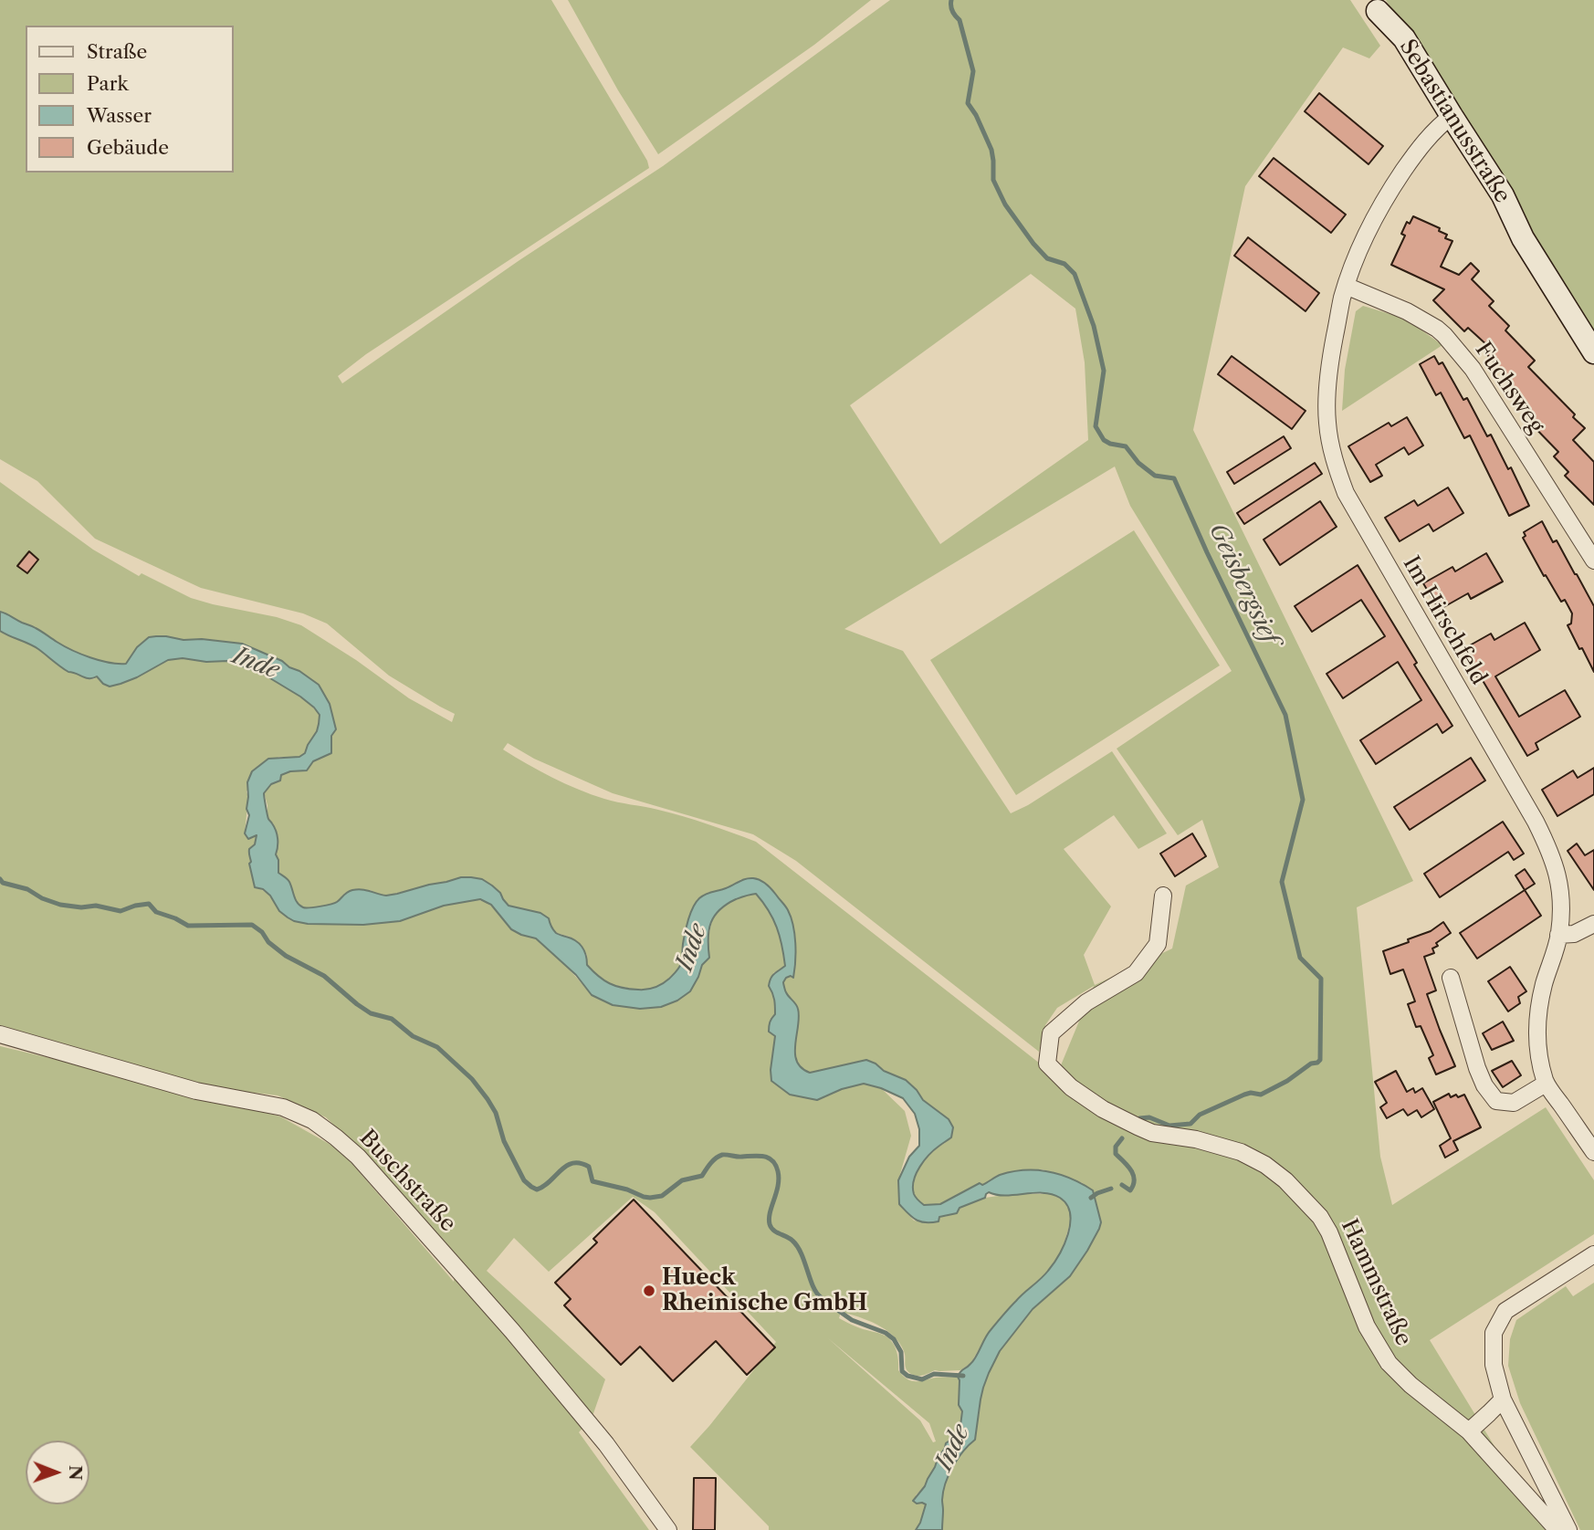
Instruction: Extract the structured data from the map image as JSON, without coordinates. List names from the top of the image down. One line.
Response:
{"streets":{"main road":["Sebastianusstraße"],"street":["Fuchsweg","Im Hirschfeld","Buschstraße","Hammstraße"]},"crossings":[["Sebastianusstraße","Im Hirschfeld"],["Fuchsweg","Im Hirschfeld"]],"water":["Geisbergsief","Inde"],"places":["Hueck Rheinische GmbH"],"legend":["Straße","Park","Wasser","Gebäude"],"north":"right"}
